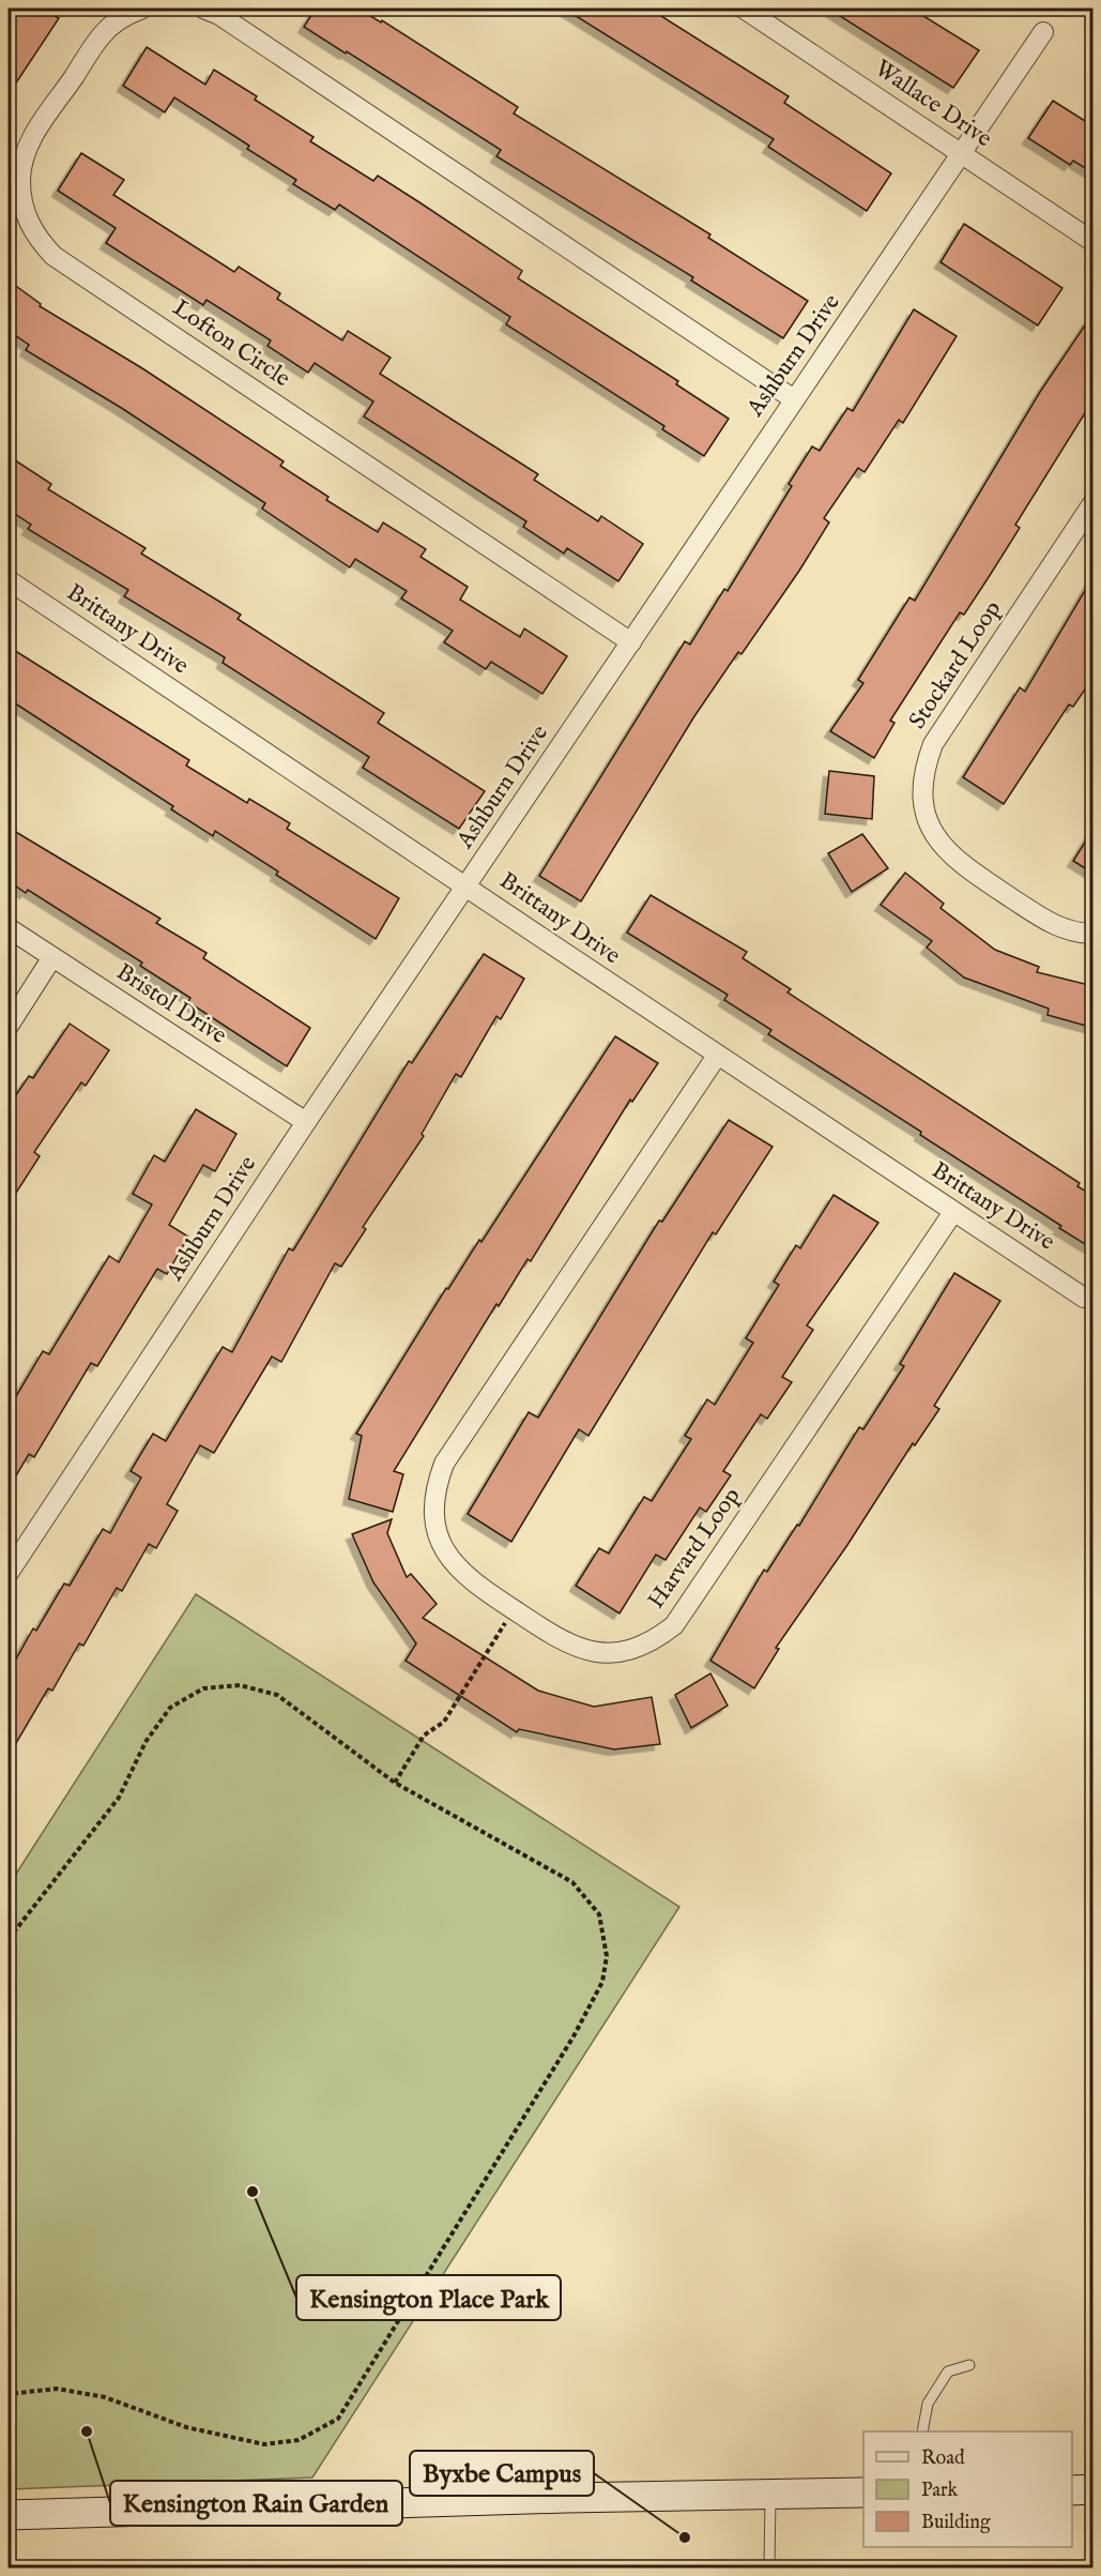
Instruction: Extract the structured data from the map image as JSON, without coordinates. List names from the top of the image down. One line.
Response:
{"streets":{"street":["Wallace Drive","Lofton Circle","Ashburn Drive","Brittany Drive","Stockard Loop","Bristol Drive","Harvard Loop"]},"crossings":[["Wallace Drive","Ashburn Drive"],["Lofton Circle","Ashburn Drive"],["Ashburn Drive","Brittany Drive"],["Ashburn Drive","Bristol Drive"],["Brittany Drive","Harvard Loop"]],"places":["Kensington Place Park","Kensington Rain Garden","Byxbe Campus"],"legend":["Road","Park","Building"]}
